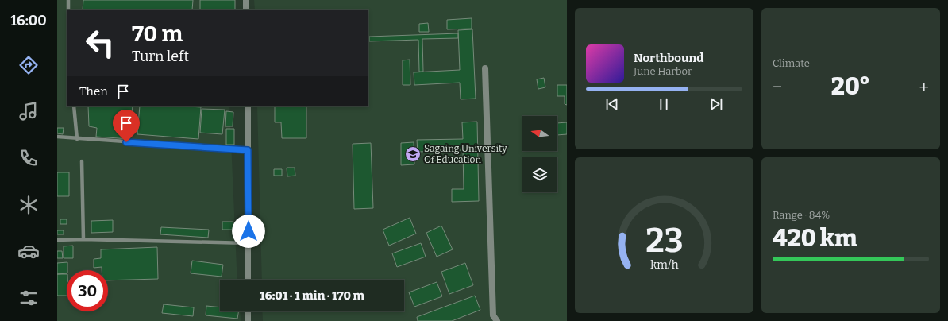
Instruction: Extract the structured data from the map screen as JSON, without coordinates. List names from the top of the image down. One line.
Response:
{"places":{"school or university":["Sagaing University Of Education"]},"north":"left","page":{"tabs":"16:00","tile":["Climate",["Range · 84%","420 km"]],"turn":["70 m","Turn left"],"song":["Northbound","June Harbor"],"heat":["−","20°","+"],"then":"Then","limit":"30","trip":"16:01 · 1 min · 170 m","gauge":["23","km/h"]}}
